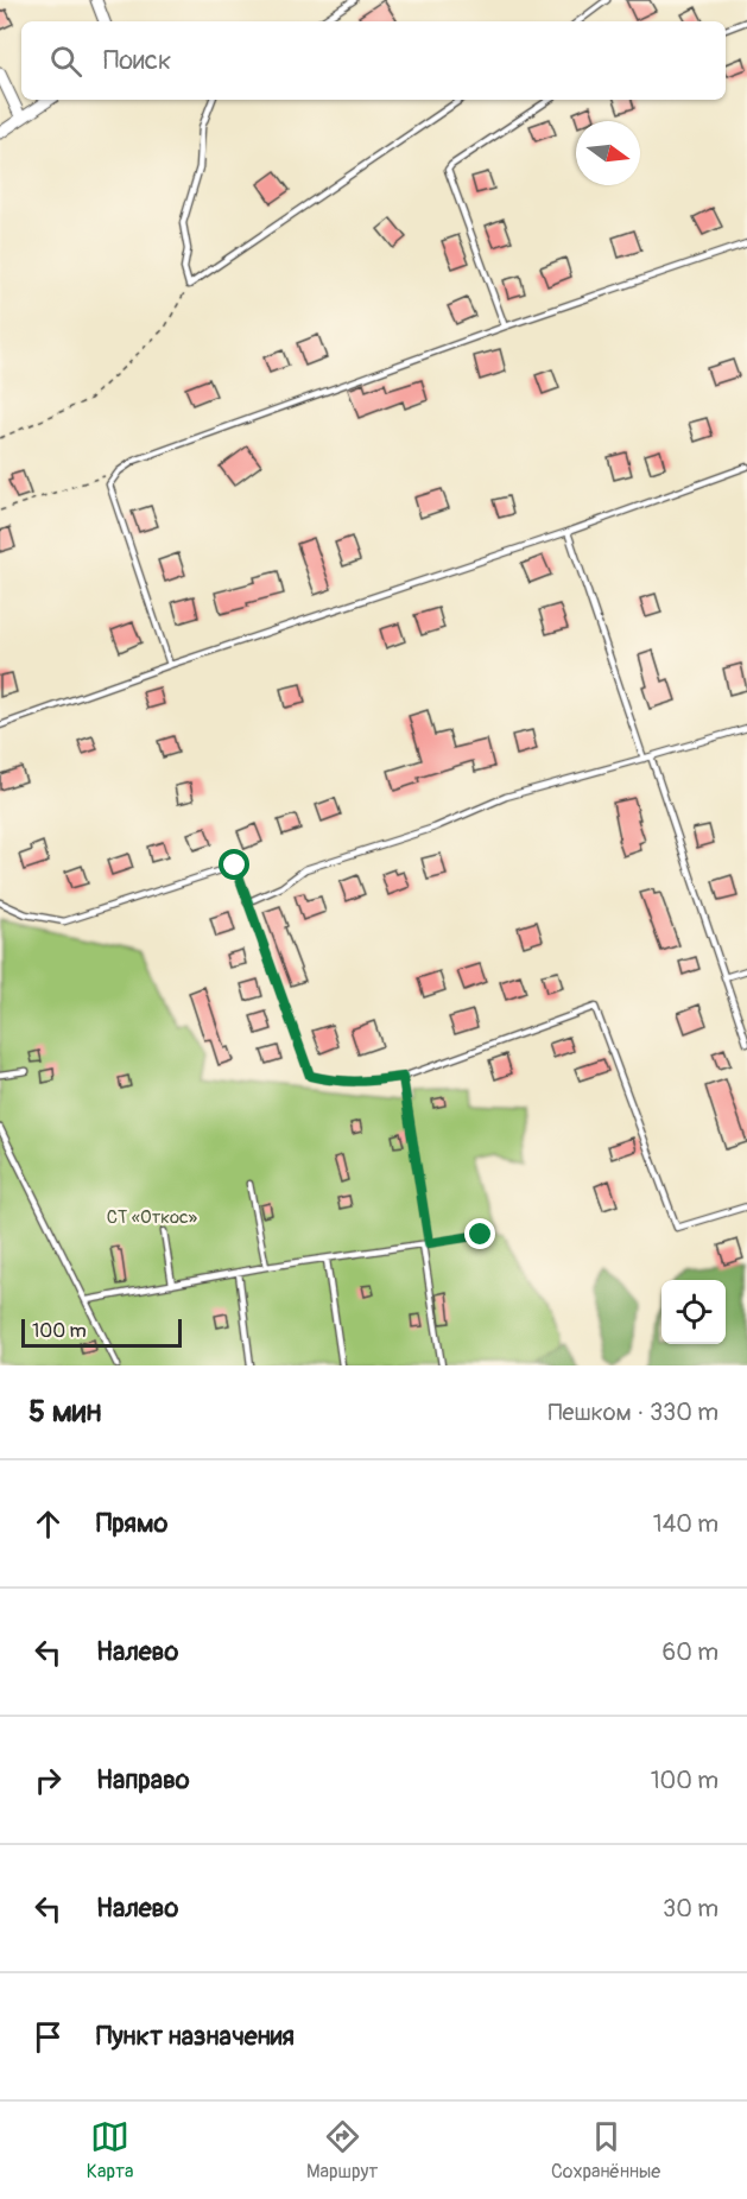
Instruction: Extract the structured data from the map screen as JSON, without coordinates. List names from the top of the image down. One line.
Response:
{"parks":["СТ «Откос»"],"scale_bar":"100 m","north":"right","page":{"search":"Поиск","scale":"100 m","heading":["5 мин","Пешком · 330 m"],"list":[["Прямо","140 m"],["Налево","60 m"],["Направо","100 m"],["Налево","30 m"],"Пункт назначения"],"nav":["Карта","Маршрут","Сохранённые"]}}
